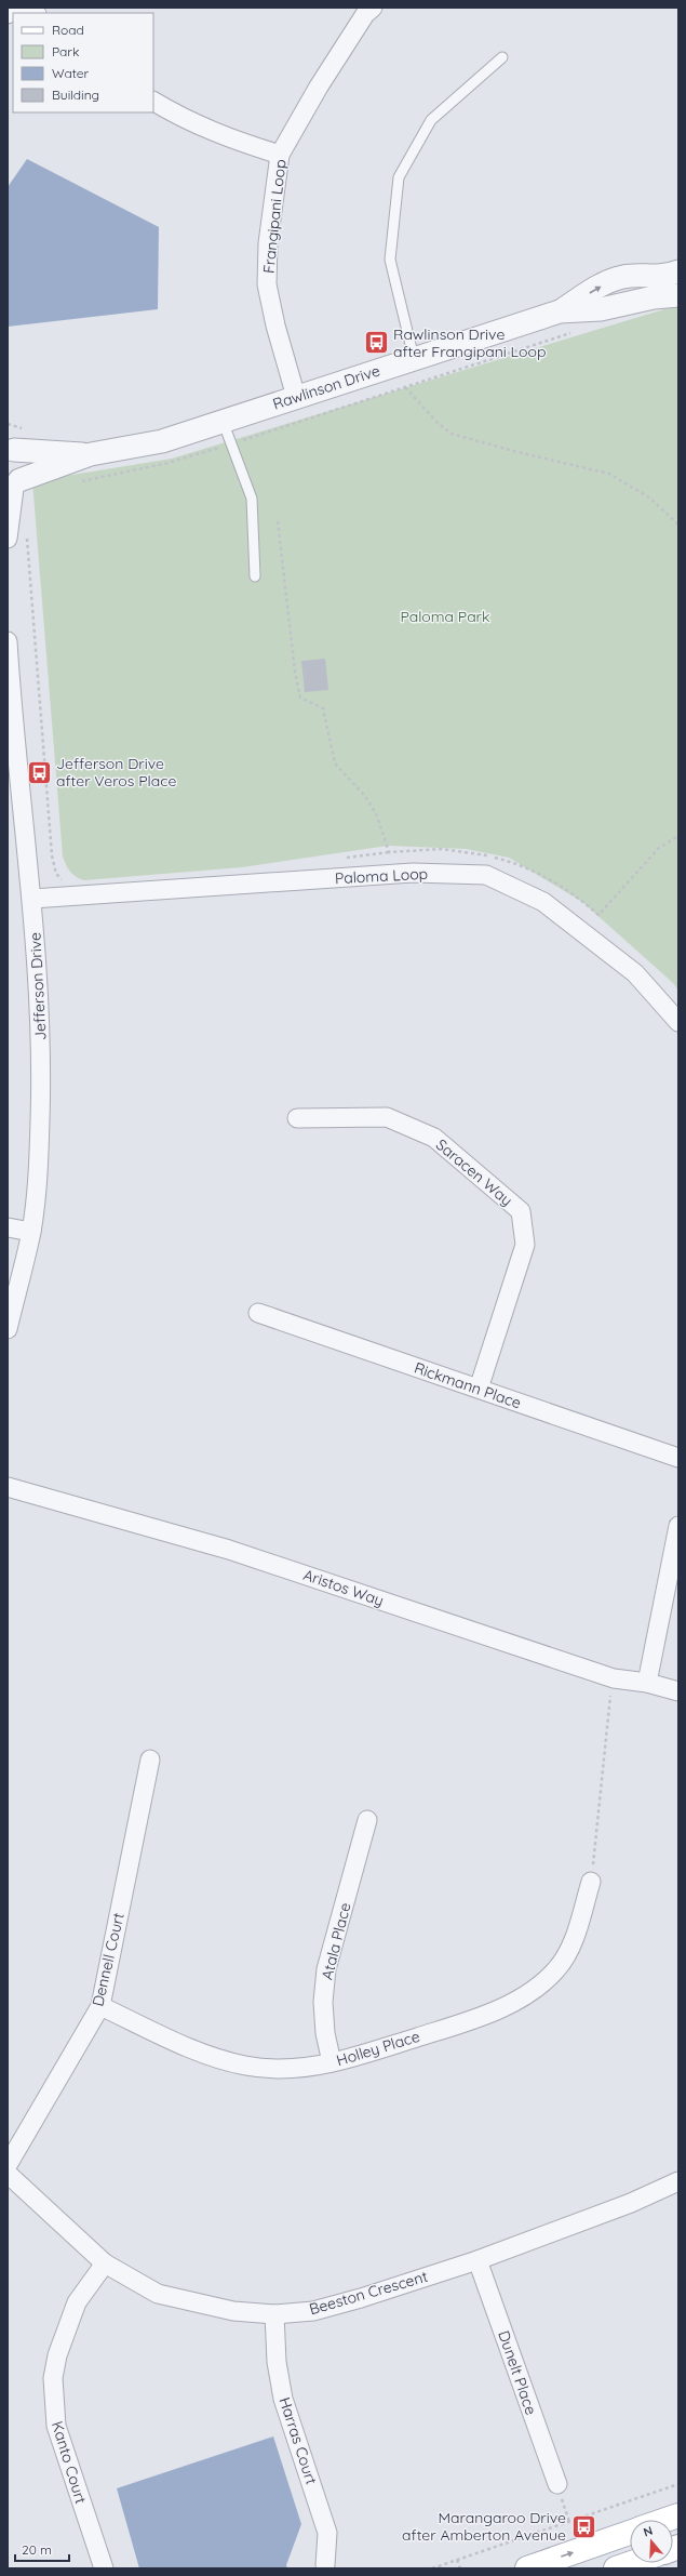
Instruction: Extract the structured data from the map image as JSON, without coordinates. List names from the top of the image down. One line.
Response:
{"streets":{"street":["Frangipani Loop","Rawlinson Drive","Paloma Loop","Jefferson Drive","Saracen Way","Rickmann Place","Aristos Way","Atala Place","Dennell Court","Holley Place","Beeston Crescent","Dunelt Place","Harras Court","Kanto Court"]},"crossings":[["Frangipani Loop","Rawlinson Drive"],["Paloma Loop","Jefferson Drive"],["Saracen Way","Rickmann Place"],["Atala Place","Holley Place"],["Dennell Court","Holley Place"],["Beeston Crescent","Dunelt Place"],["Beeston Crescent","Harras Court"],["Beeston Crescent","Kanto Court"]],"parks":["Paloma Park"],"places":{"bus stop":["Rawlinson Drive after Frangipani Loop","Jefferson Drive after Veros Place","Marangaroo Drive after Amberton Avenue"]},"legend":["Road","Park","Water","Building"],"scale_bar":"20 m","north":"top"}
